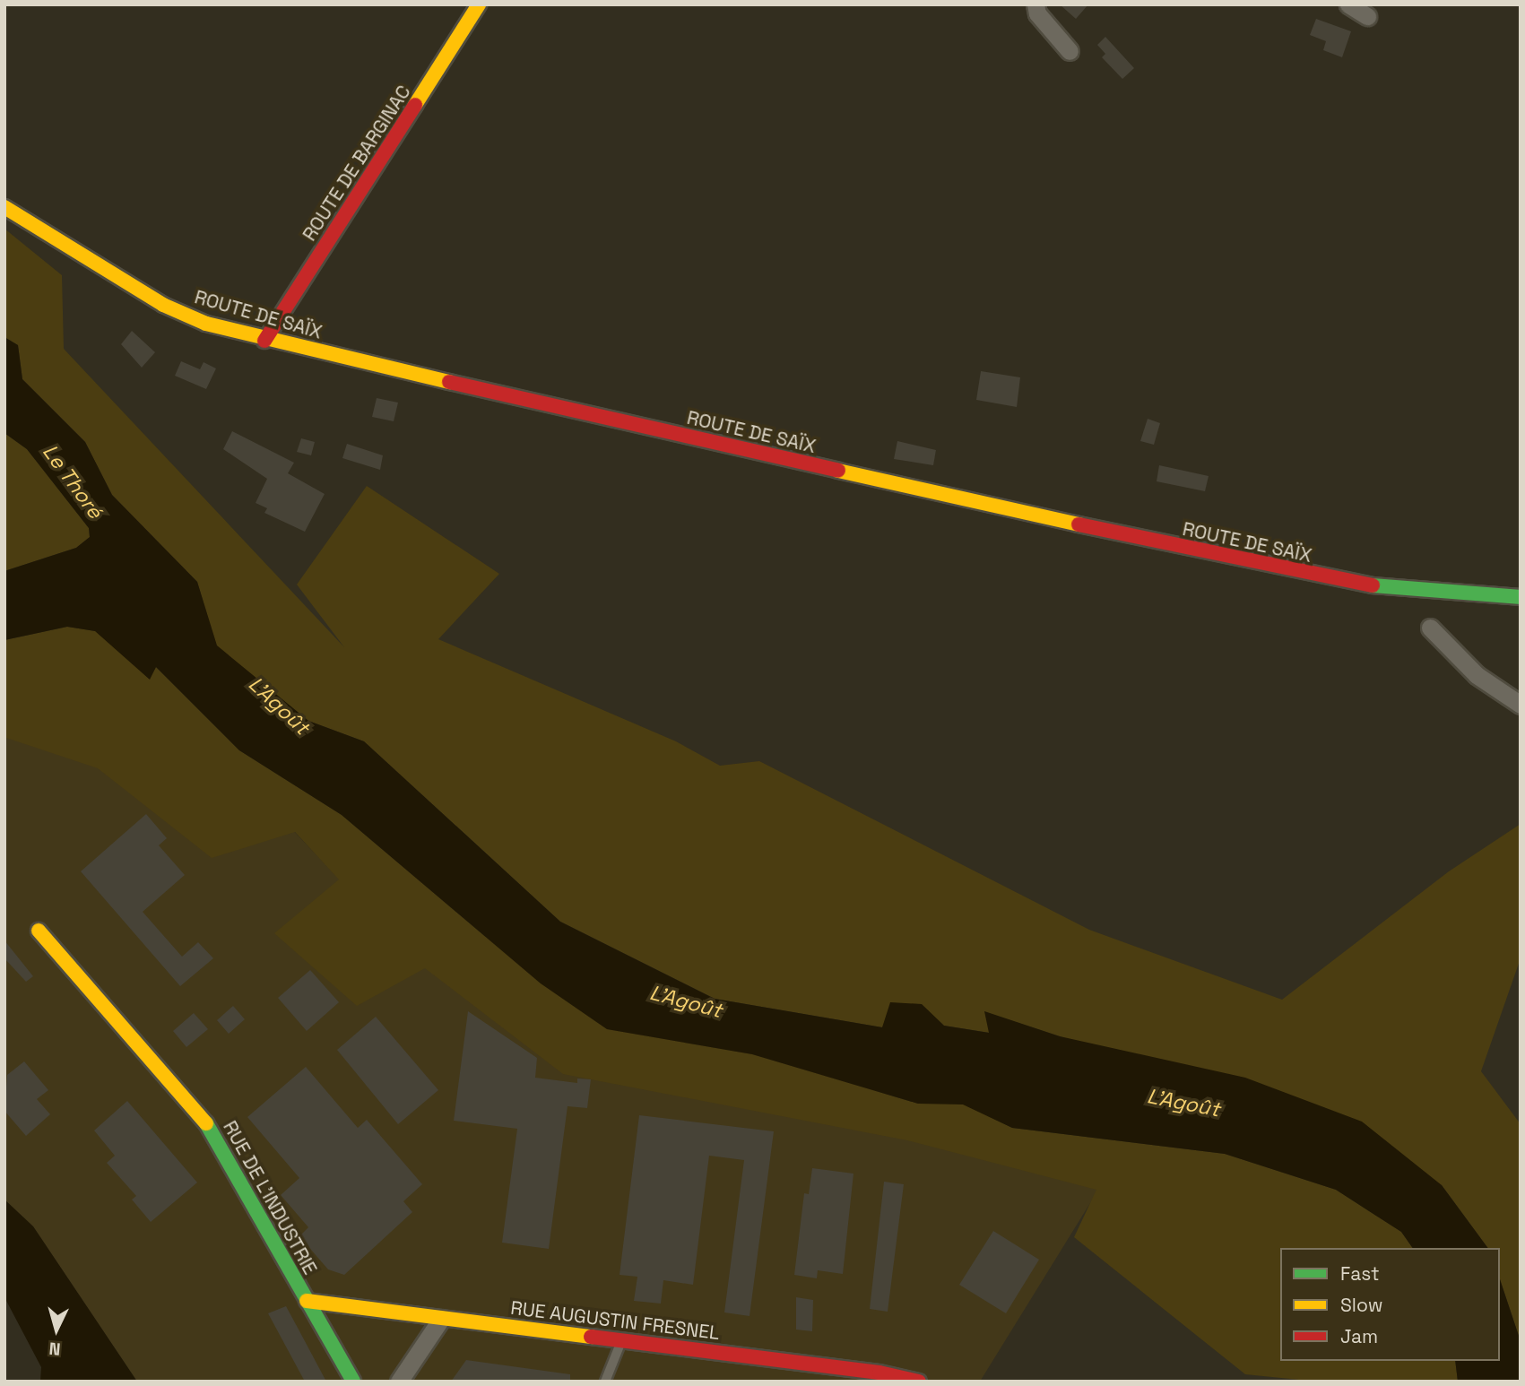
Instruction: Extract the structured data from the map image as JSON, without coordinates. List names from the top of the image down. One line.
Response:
{"streets":{"street":["ROUTE DE BARGINAC","ROUTE DE SAÏX","RUE DE L'INDUSTRIE","RUE AUGUSTIN FRESNEL"]},"crossings":[["ROUTE DE BARGINAC","ROUTE DE SAÏX"],["RUE DE L'INDUSTRIE","RUE AUGUSTIN FRESNEL"]],"water":["Le Thoré","L'Agoût"],"legend":["Fast","Slow","Jam"],"north":"bottom"}
